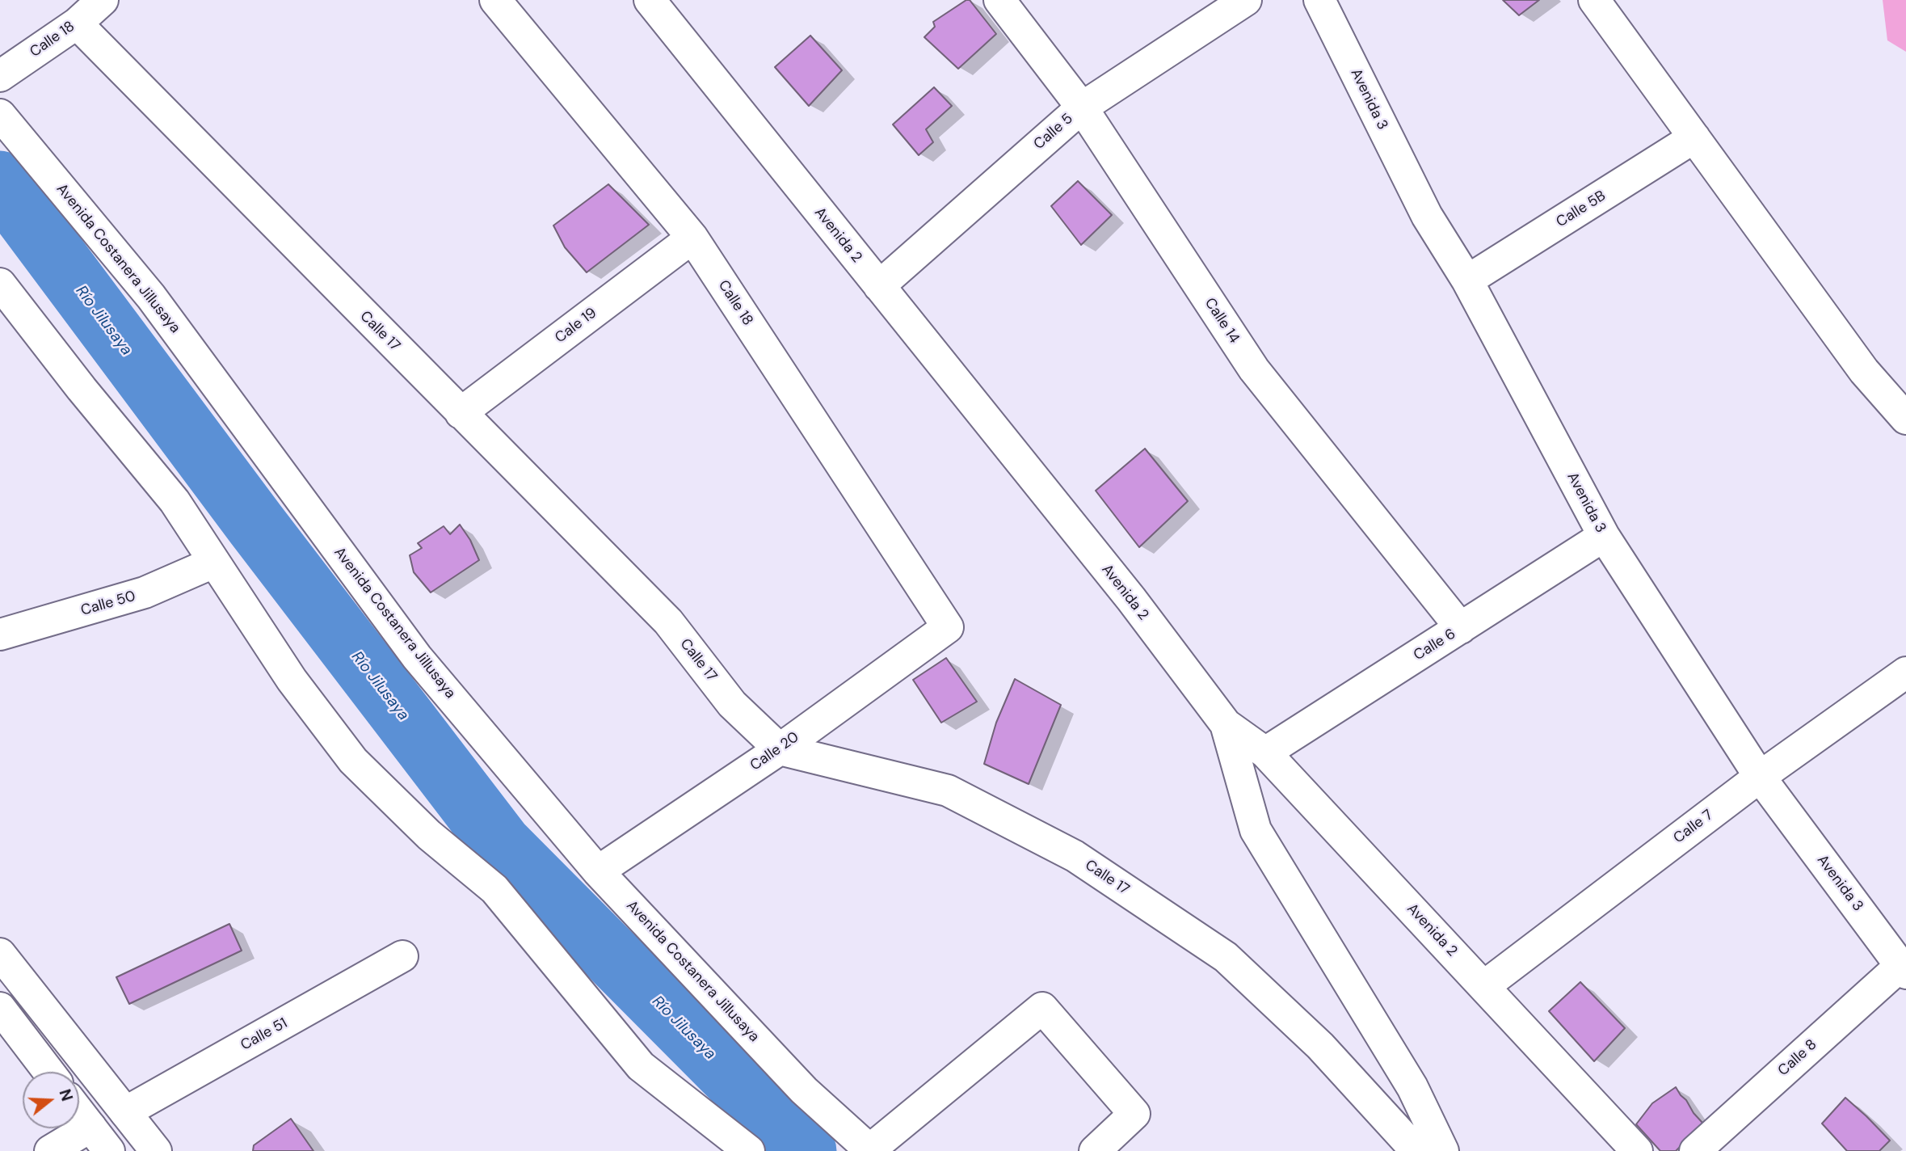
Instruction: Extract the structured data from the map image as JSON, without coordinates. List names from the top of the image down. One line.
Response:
{"streets":{"street":["Calle 18","Avenida 3","Calle 5","Calle 5B","Avenida 2","Avenida Costanera Jillusaya","Calle 14","Cale 19","Calle 17","Calle 50","Calle 6","Calle 20","Calle 7","Calle 51","Calle 8"]},"crossings":[["Calle 18","Cale 19"],["Calle 18","Calle 17"],["Calle 18","Calle 20"],["Avenida 3","Calle 5B"],["Avenida 3","Calle 6"],["Avenida 3","Calle 7"],["Avenida 3","Calle 8"],["Calle 5","Avenida 2"],["Calle 5","Calle 14"],["Avenida 2","Calle 6"],["Avenida 2","Calle 7"],["Avenida Costanera Jillusaya","Calle 20"],["Calle 14","Calle 6"],["Cale 19","Calle 17"],["Calle 17","Calle 20"]],"water":["Río Jilusaya"],"north":"right"}
